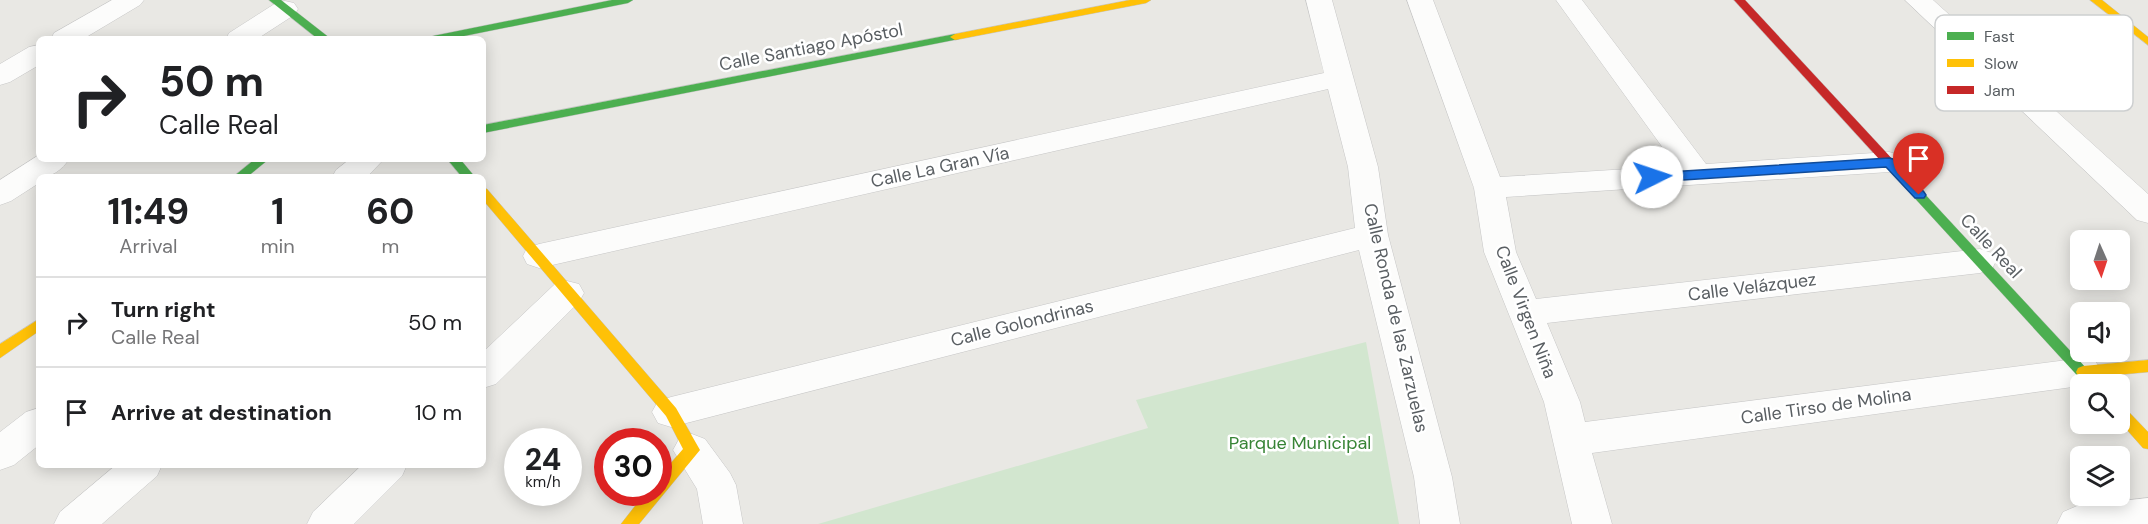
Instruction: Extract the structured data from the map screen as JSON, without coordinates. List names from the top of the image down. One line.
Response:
{"streets":{"street":["Calle Santiago Apóstol","Calle La Gran Vía","Calle Real","Calle Velázquez","Calle Virgen Niña","Calle Ronda de las Zarzuelas","Calle Golondrinas","Calle Tirso de Molina"]},"crossings":[["Calle La Gran Vía","Calle Ronda de las Zarzuelas"],["Calle Real","Calle Velázquez"],["Calle Velázquez","Calle Virgen Niña"],["Calle Virgen Niña","Calle Tirso de Molina"],["Calle Ronda de las Zarzuelas","Calle Golondrinas"]],"parks":["Parque Municipal"],"legend":["Fast","Slow","Jam"],"north":"bottom","page":{"turn":["50 m","Calle Real"],"eta":["11:49","Arrival","1","min","60","m"],"list":[{"name":"Turn right","note":"Calle Real","value":"50 m"},{"name":"Arrive at destination","value":"10 m"}],"speed":"24 km/h","limit":"30"}}
